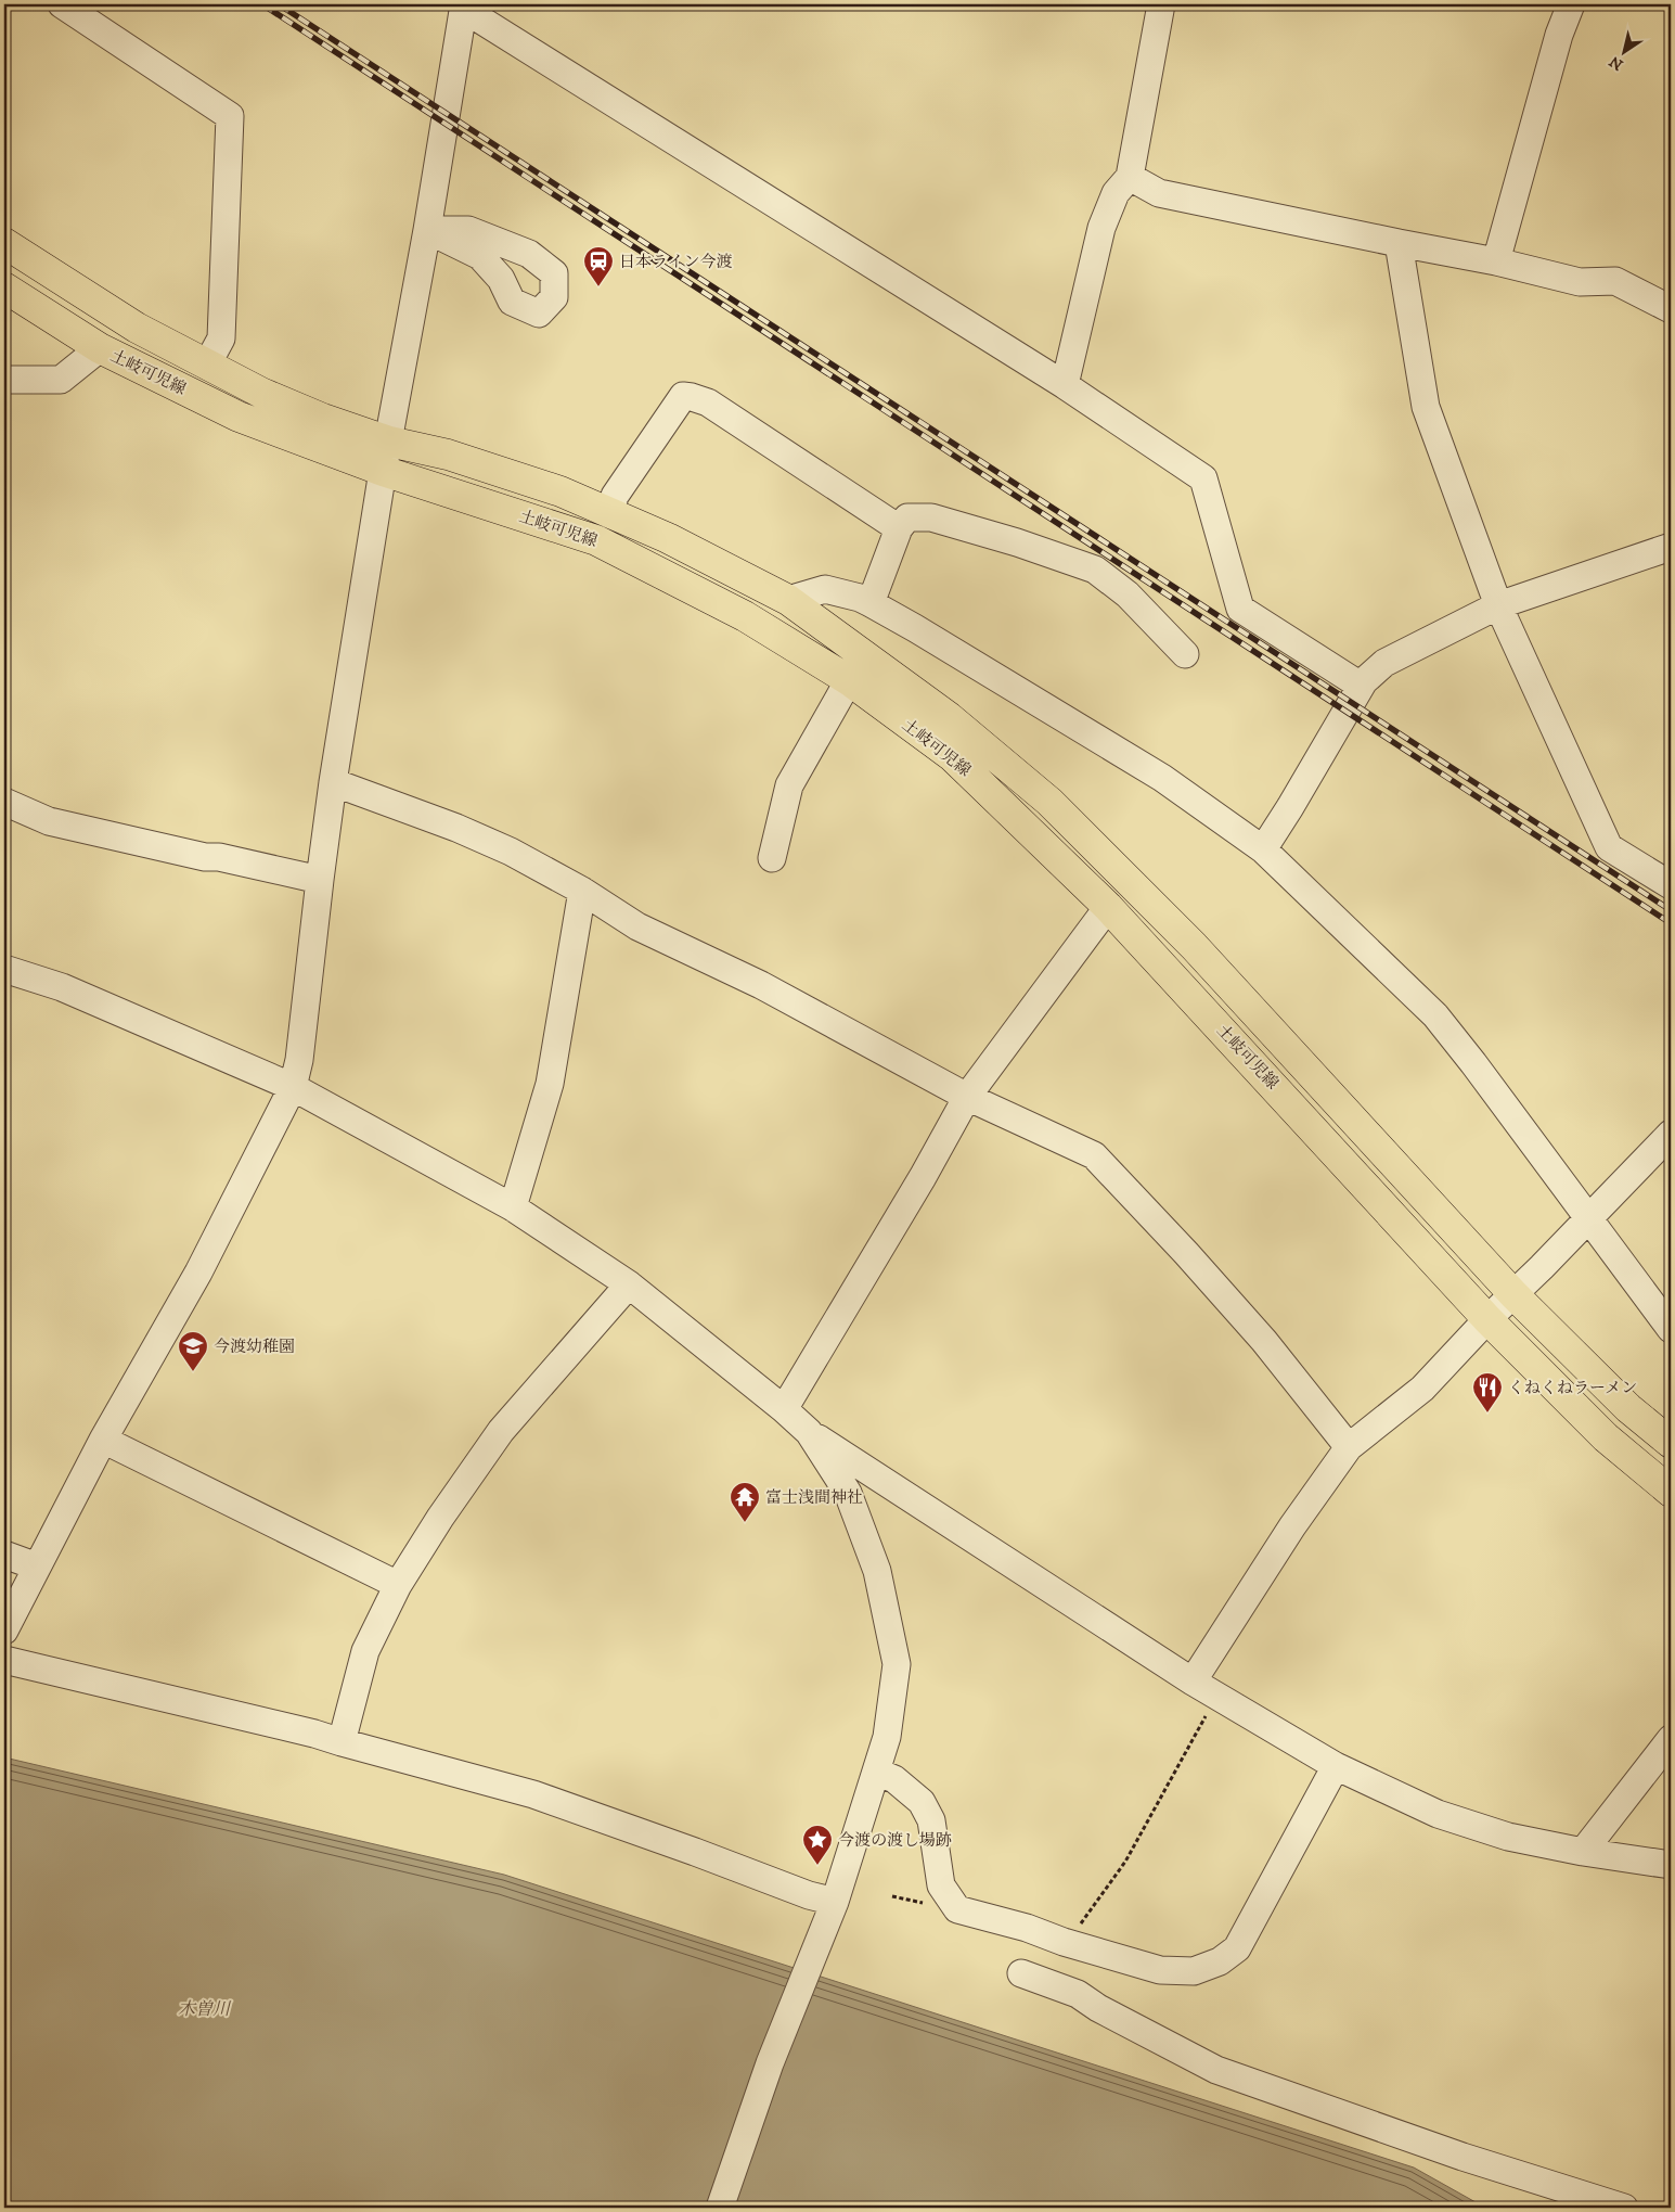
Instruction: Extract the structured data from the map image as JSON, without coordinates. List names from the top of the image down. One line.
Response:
{"streets":{"main road":["土岐可児線"]},"water":["木曽川"],"places":{"station":["日本ライン今渡"],"school or university":["今渡幼稚園"],"restaurant":["くねくねラーメン"],"temple":["富士浅間神社"],"place":["今渡の渡し場跡"]},"north":"bottom left"}
